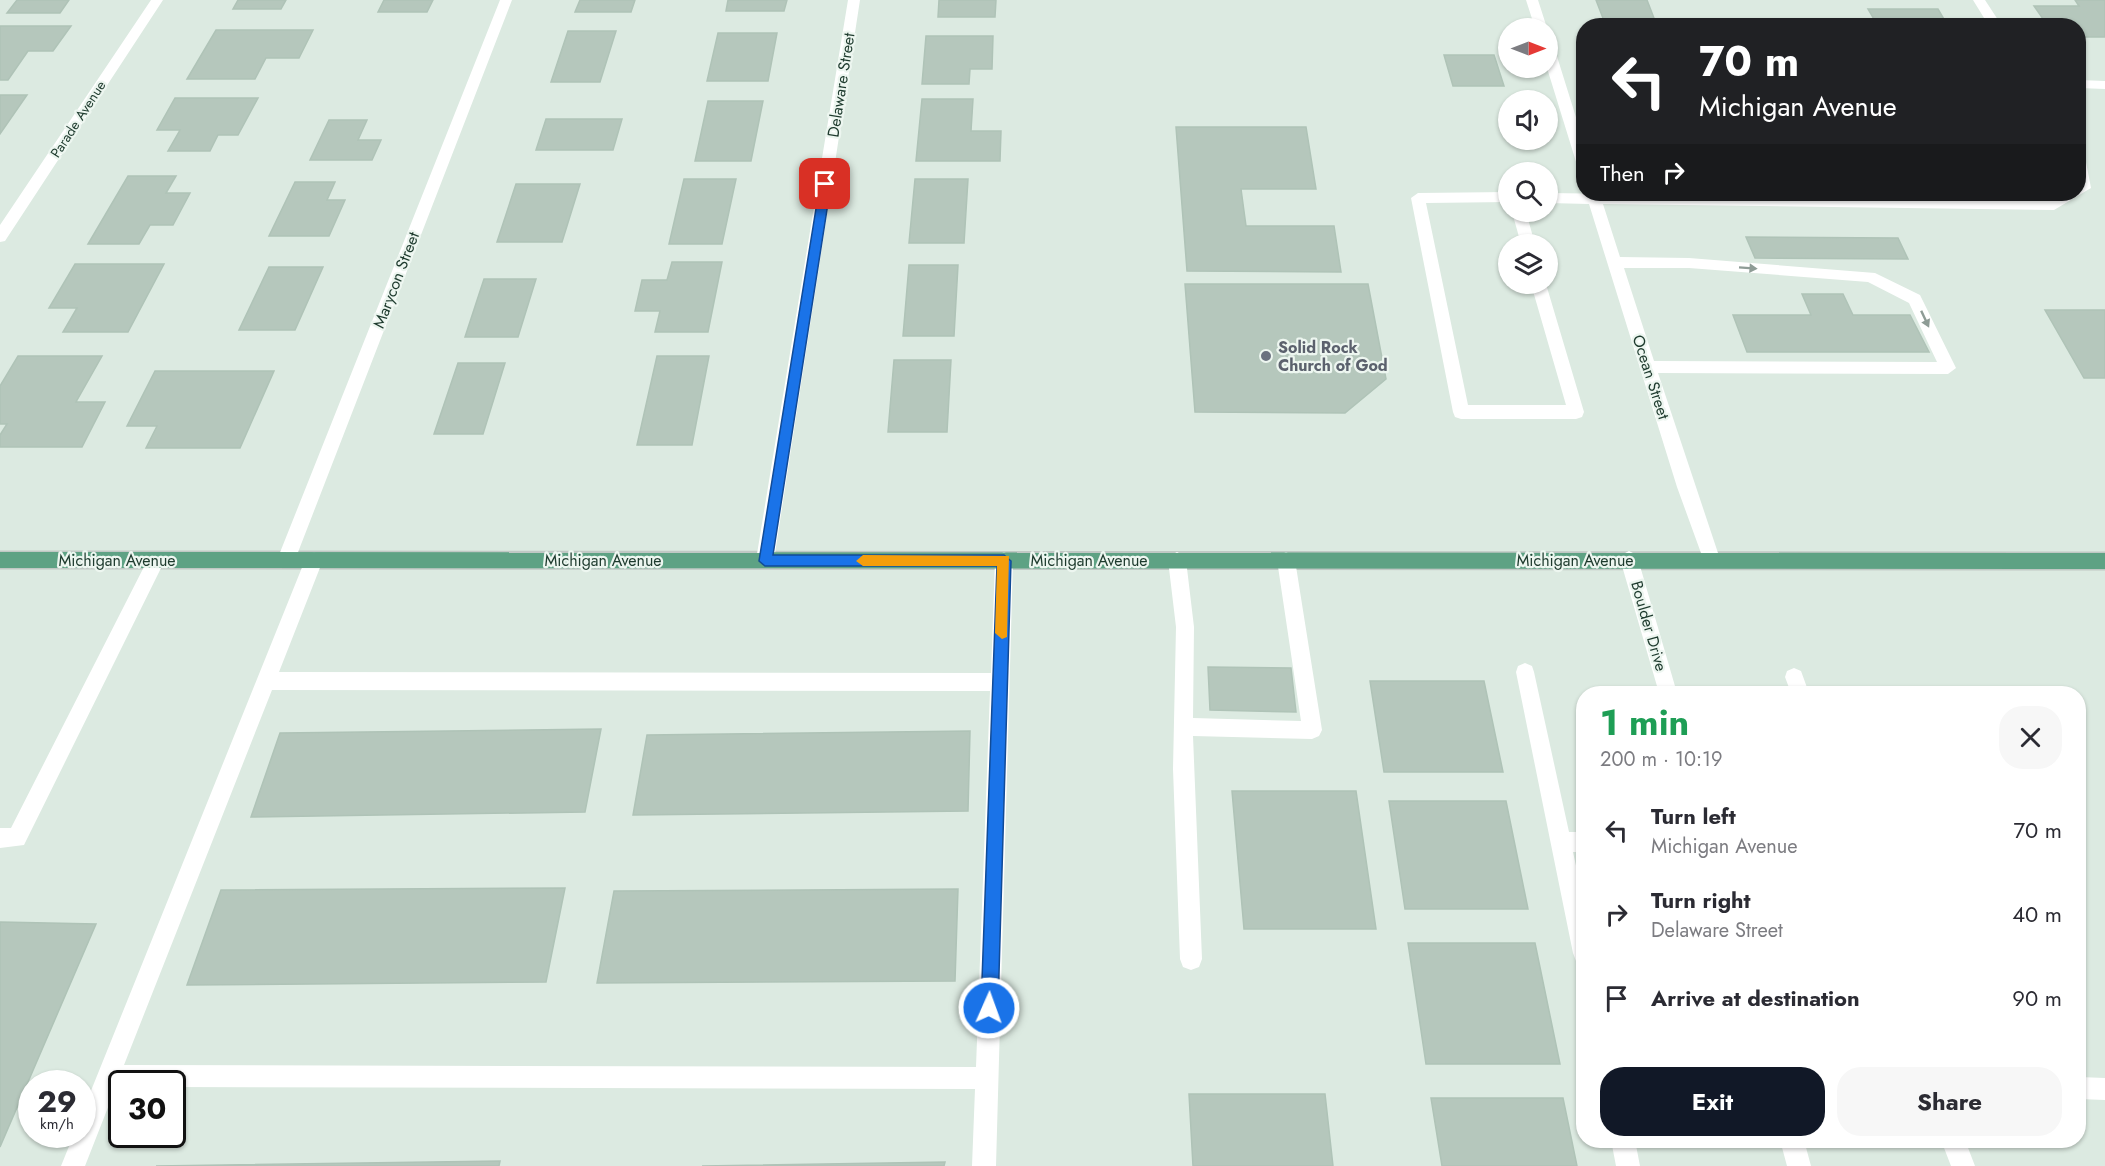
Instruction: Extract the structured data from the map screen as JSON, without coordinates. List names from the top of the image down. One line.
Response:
{"streets":{"main road":["Michigan Avenue"],"street":["Delaware Street","Parade Avenue","Marycon Street","Ocean Street","Boulder Drive"]},"crossings":[["Delaware Street","Michigan Avenue"],["Marycon Street","Michigan Avenue"],["Ocean Street","Michigan Avenue"],["Michigan Avenue","Boulder Drive"]],"places":["Solid Rock Church of God"],"north":"right","page":{"turn":["70 m","Michigan Avenue"],"then":"Then","heading":["1 min","200 m · 10:19"],"list":[{"name":"Turn left","note":"Michigan Avenue","value":"70 m"},{"name":"Turn right","note":"Delaware Street","value":"40 m"},{"name":"Arrive at destination","value":"90 m"}],"buttons":["Exit","Share"],"speed":"29 km/h","limit":"30"}}
